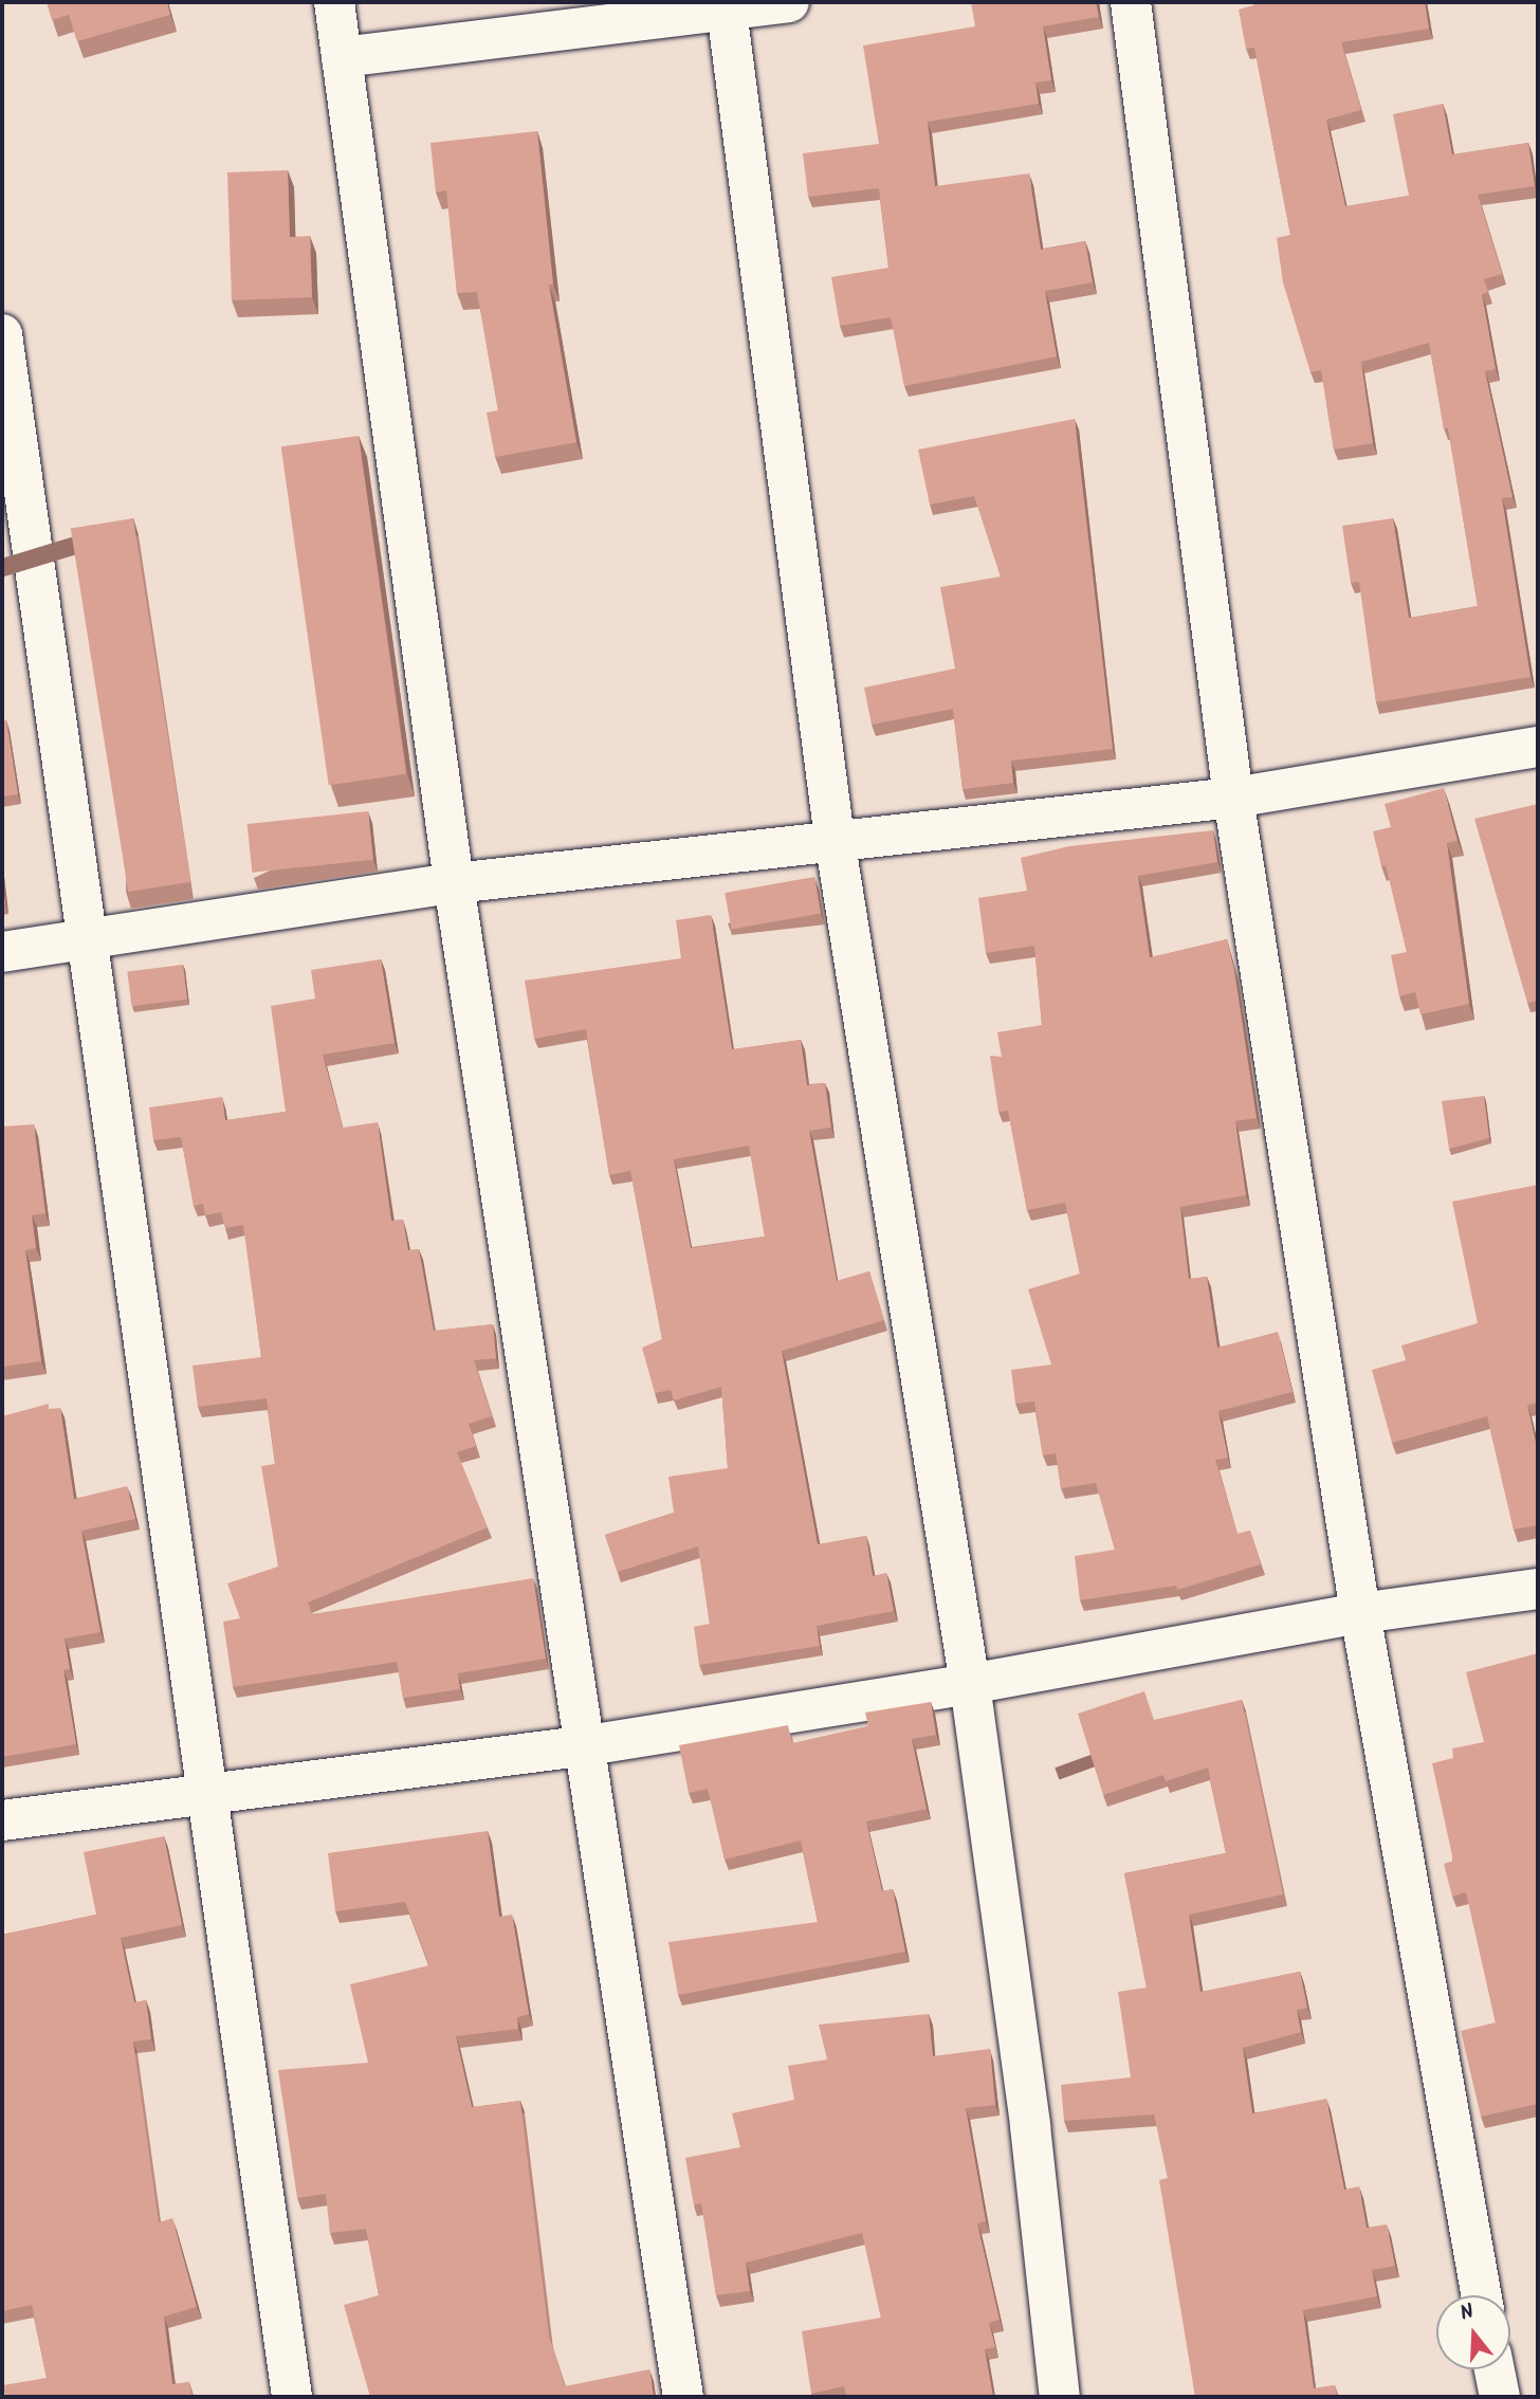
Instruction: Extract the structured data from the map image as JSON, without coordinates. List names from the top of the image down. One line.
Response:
{"north":"top"}
